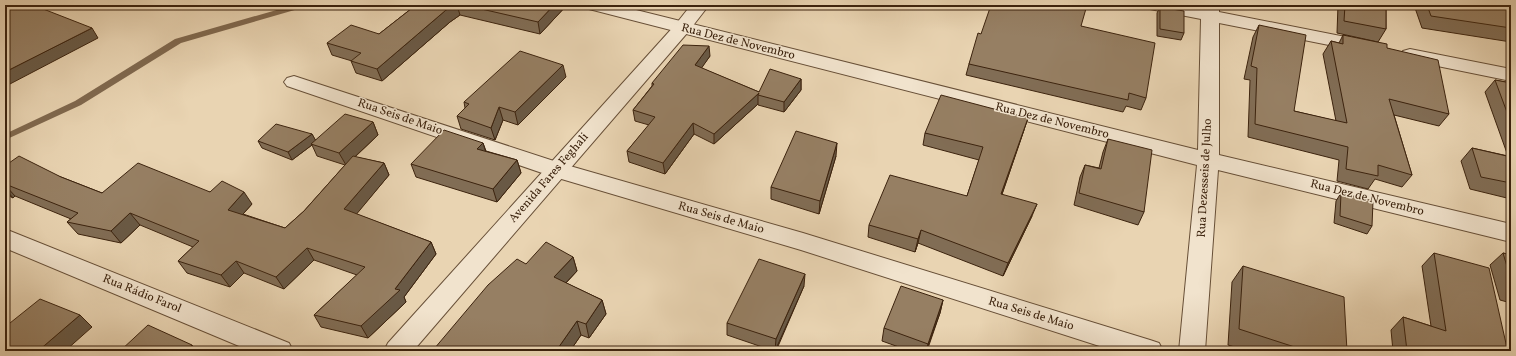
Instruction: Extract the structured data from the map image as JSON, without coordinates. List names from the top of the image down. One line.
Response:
{"streets":{"street":["Rua Dez de Novembro","Rua Seis de Maio","Avenida Fares Feghali","Rua Dezesseis de Julho","Rua Rádio Farol"]},"crossings":[["Rua Dez de Novembro","Avenida Fares Feghali"],["Rua Dez de Novembro","Rua Dezesseis de Julho"],["Rua Seis de Maio","Avenida Fares Feghali"]]}
